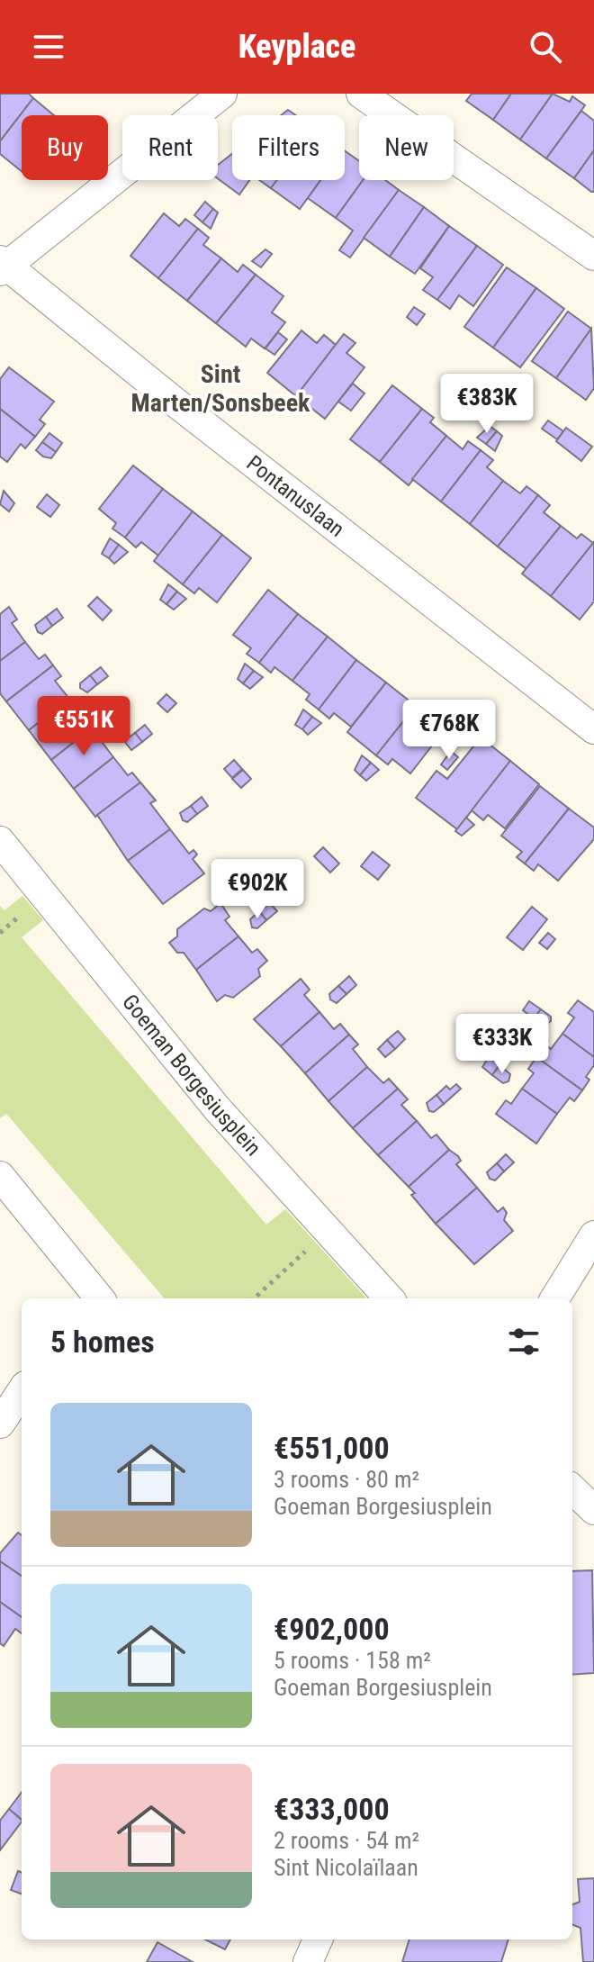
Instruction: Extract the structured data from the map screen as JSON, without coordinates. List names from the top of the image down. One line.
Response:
{"streets":{"street":["Pontanuslaan","Goeman Borgesiusplein"]},"districts":["Sint Marten/Sonsbeek"],"page":{"header":"Keyplace","chip":["Buy","Rent","Filters","New"],"price":["€383K","€551K","€768K","€902K","€333K"],"heading":"5 homes","list":[{"name":"€551,000","note":"3 rooms · 80 m² · Goeman Borgesiusplein"},{"name":"€902,000","note":"5 rooms · 158 m² · Goeman Borgesiusplein"},{"name":"€333,000","note":"2 rooms · 54 m² · Sint Nicolaïlaan"}]}}
